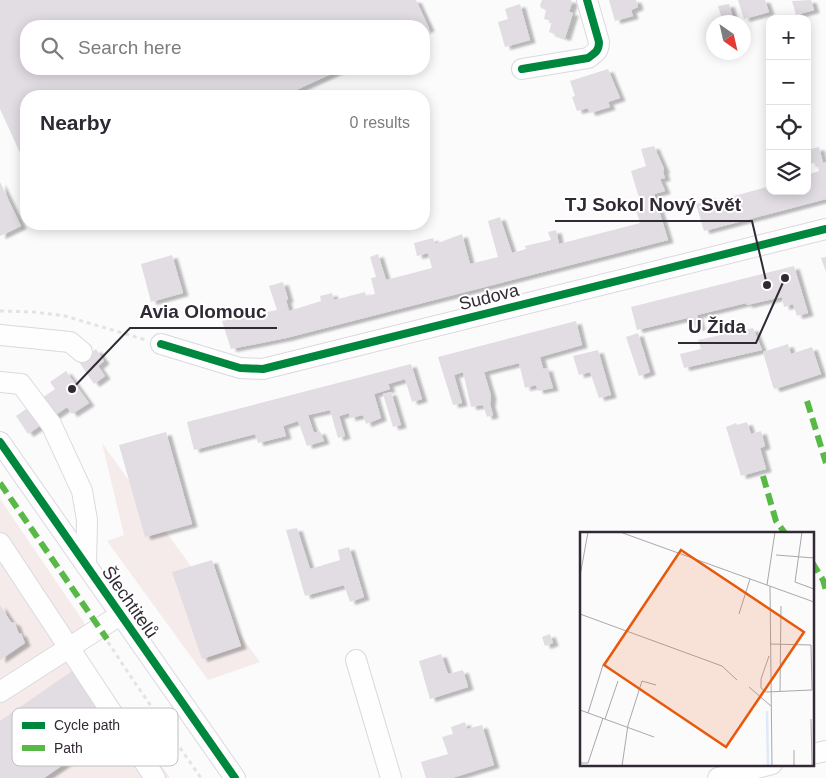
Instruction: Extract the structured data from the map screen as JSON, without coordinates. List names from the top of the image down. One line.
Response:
{"streets":{"street":["Sudova","Šlechtitelů"]},"places":["U Žida","TJ Sokol Nový Svět","Avia Olomouc"],"legend":["Cycle path","Path"],"north":"bottom right","page":{"map_buttons":["+","−"],"search":"Search here","heading":["Nearby","0 results"]}}
